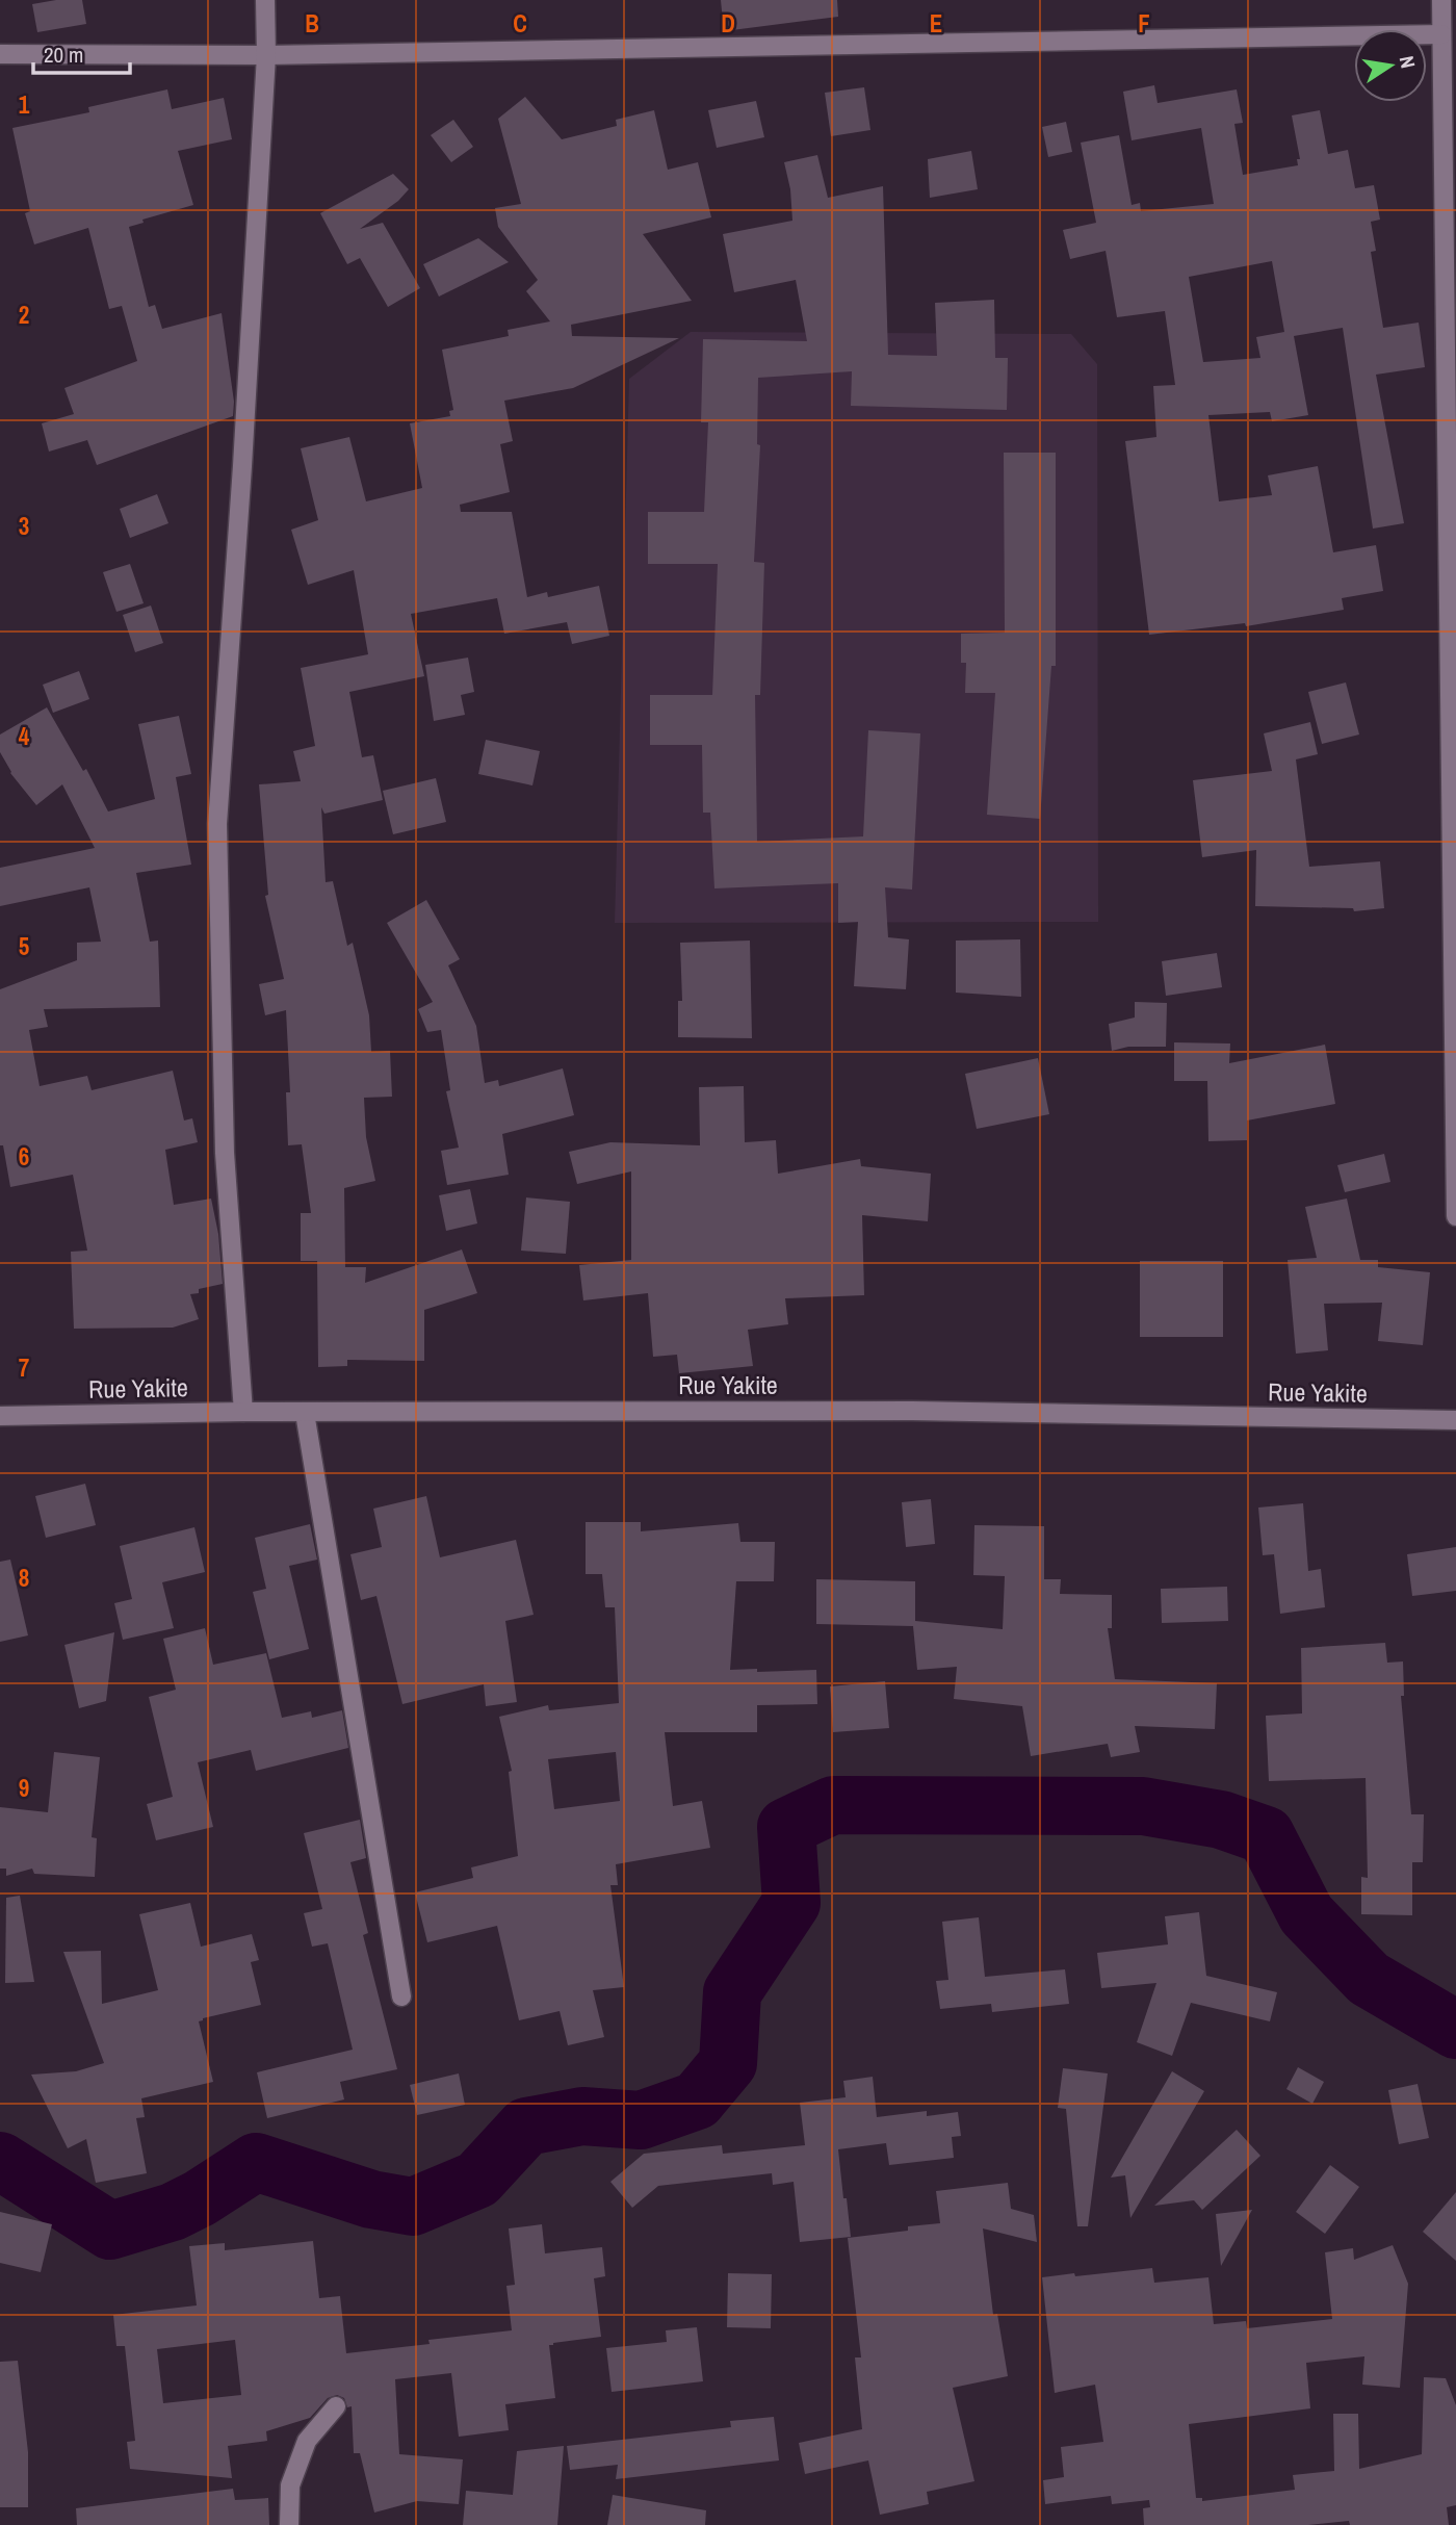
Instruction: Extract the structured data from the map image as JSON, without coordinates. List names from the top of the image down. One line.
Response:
{"streets":{"street":["Rue Yakite"]},"scale_bar":"20 m","north":"right","grid":{"columns":["B","C","D","E","F"],"rows":["1","2","3","4","5","6","7","8","9"]}}
